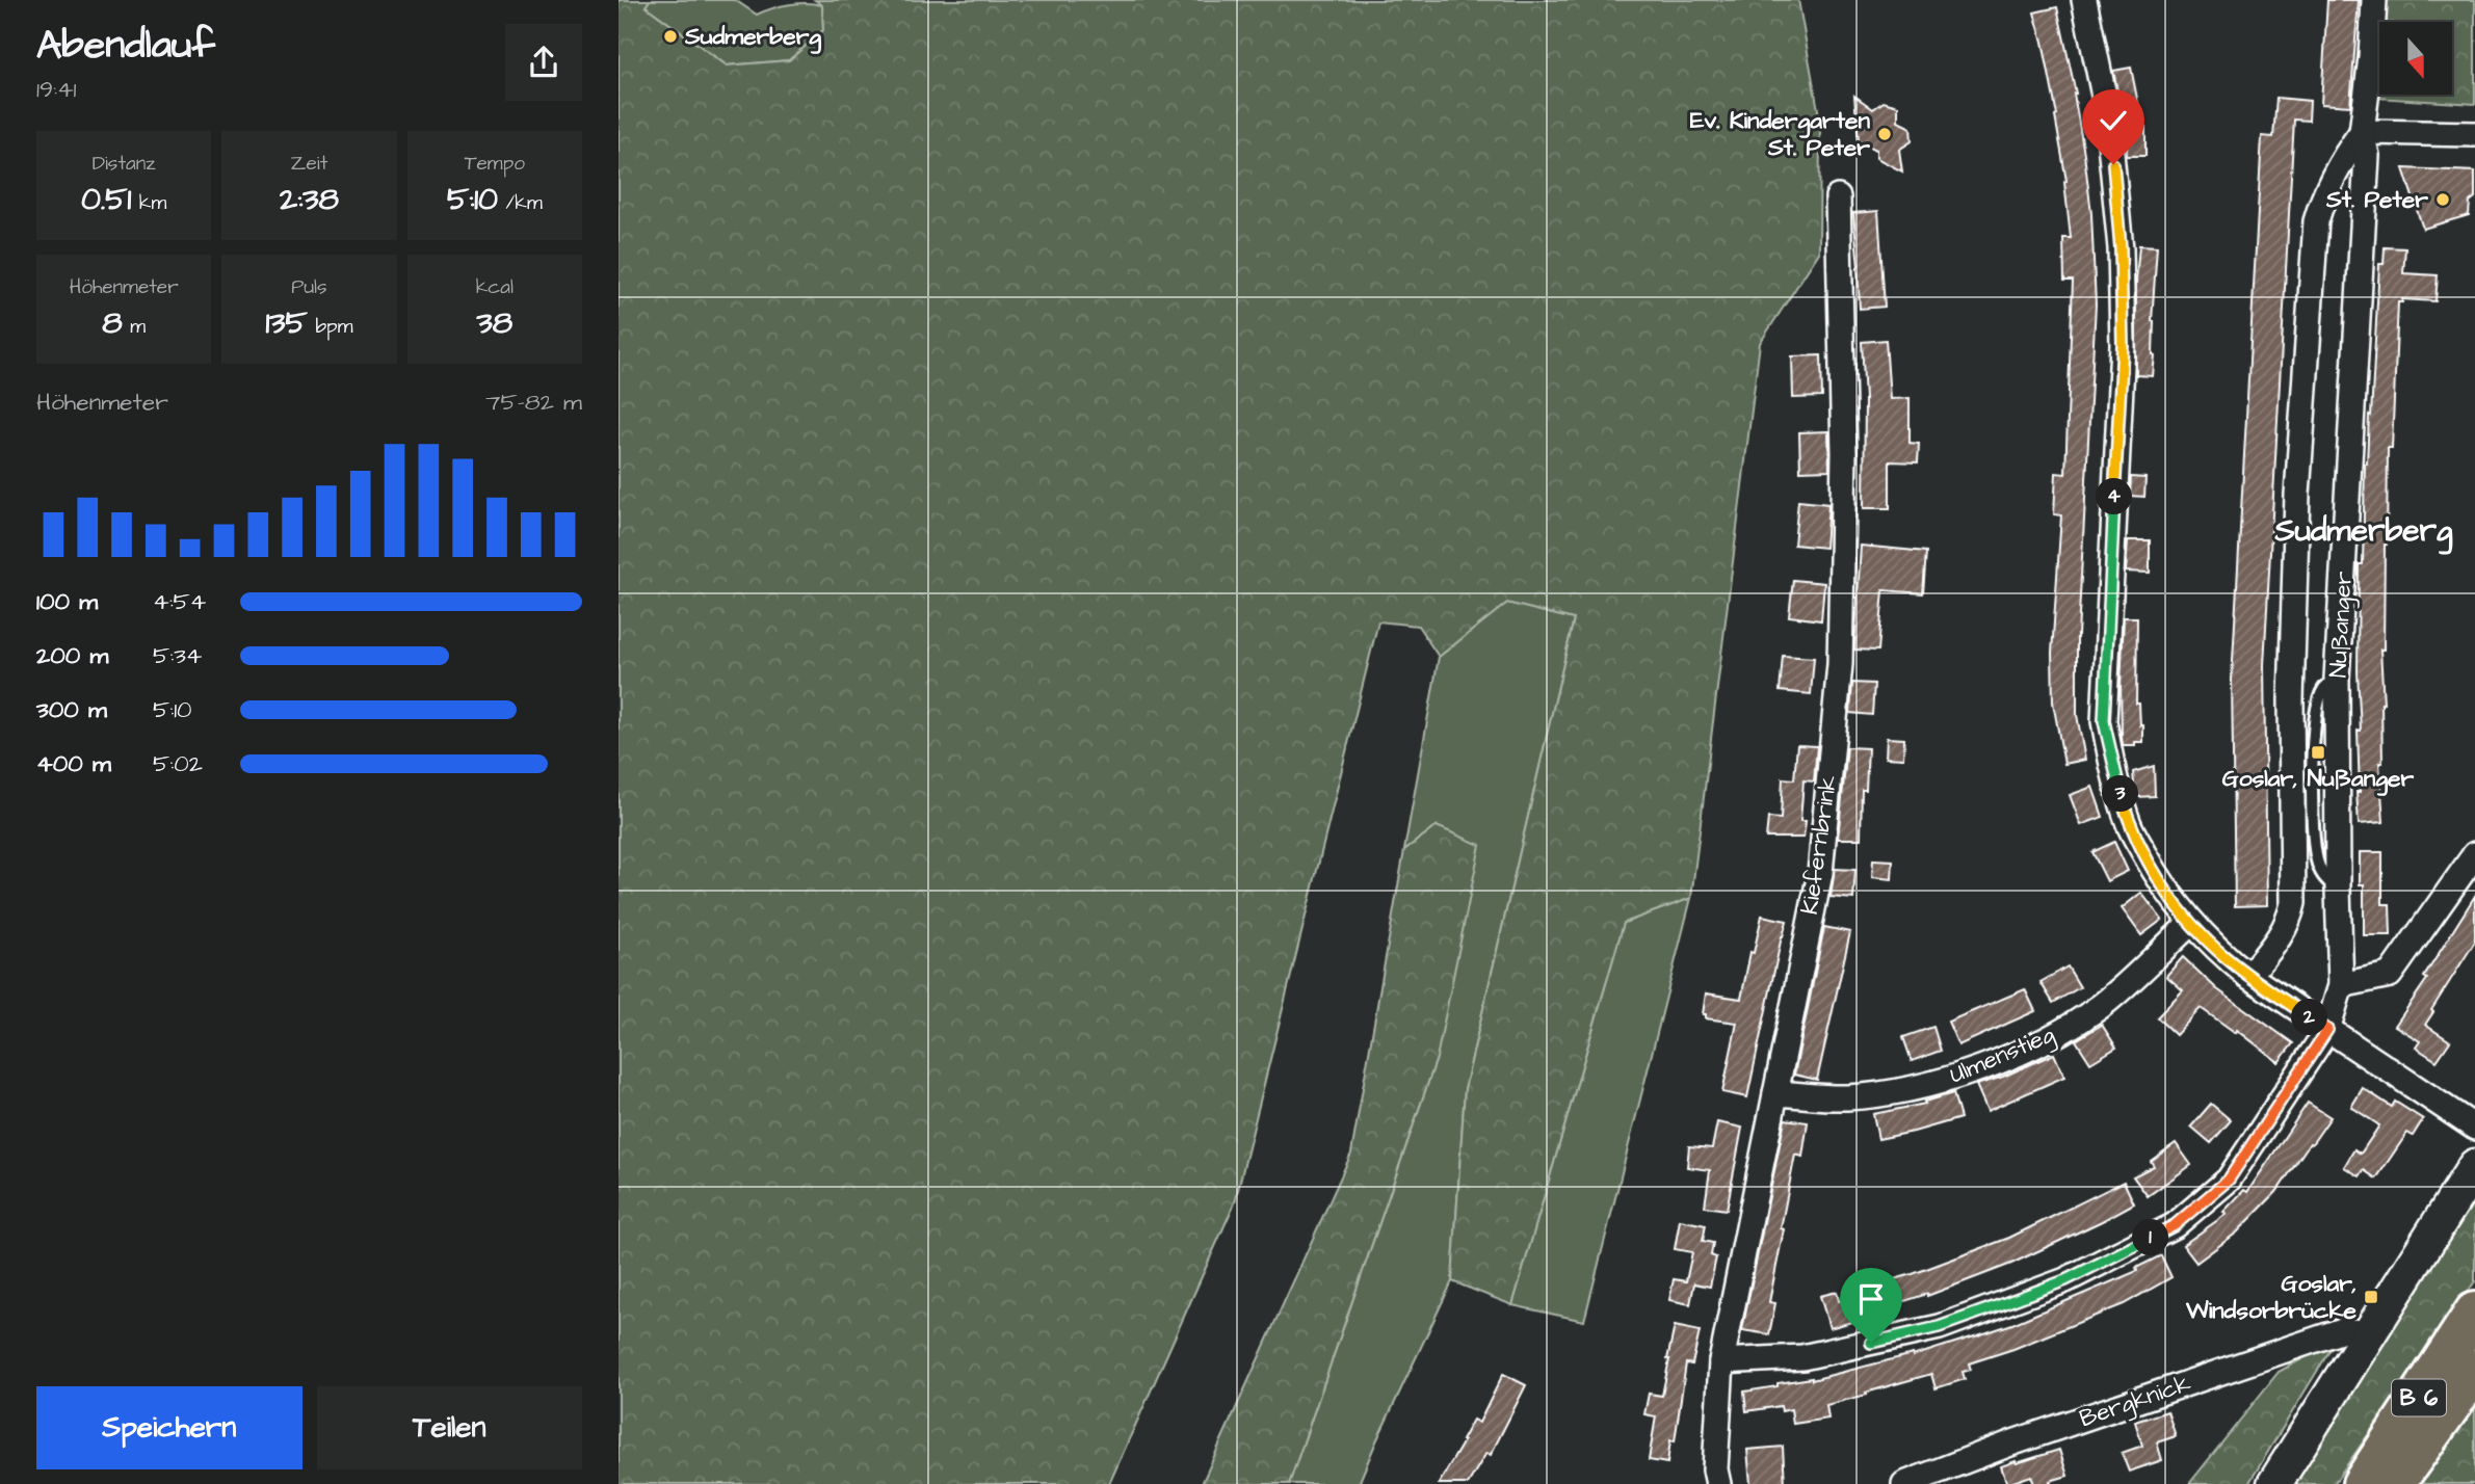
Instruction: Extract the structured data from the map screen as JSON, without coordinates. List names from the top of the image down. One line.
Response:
{"streets":{"highway":["B 6"],"street":["Nußanger","Kiefernbrink","Ulmenstieg","Bergknick"]},"crossings":[["Nußanger","Kiefernbrink"],["Kiefernbrink","Ulmenstieg"]],"districts":["Sudmerberg"],"places":{"other":["Sudmerberg","Ev. Kindergarten St. Peter","St. Peter"],"transit":["Goslar, Nußanger","Goslar, Windsorbrücke"]},"north":"bottom","page":{"heading":["Abendlauf","19:41"],"stats":[["Distanz","0.51 km"],["Zeit","2:38"],["Tempo","5:10 /km"],["Höhenmeter","8 m"],["Puls","135 bpm"],["kcal","38"]],"chart":["Höhenmeter","75–82 m"],"pins":["4","3","2","1"],"list":[{"name":"100 m","note":"4:54"},{"name":"200 m","note":"5:34"},{"name":"300 m","note":"5:10"},{"name":"400 m","note":"5:02"}],"buttons":["Speichern","Teilen"]}}
